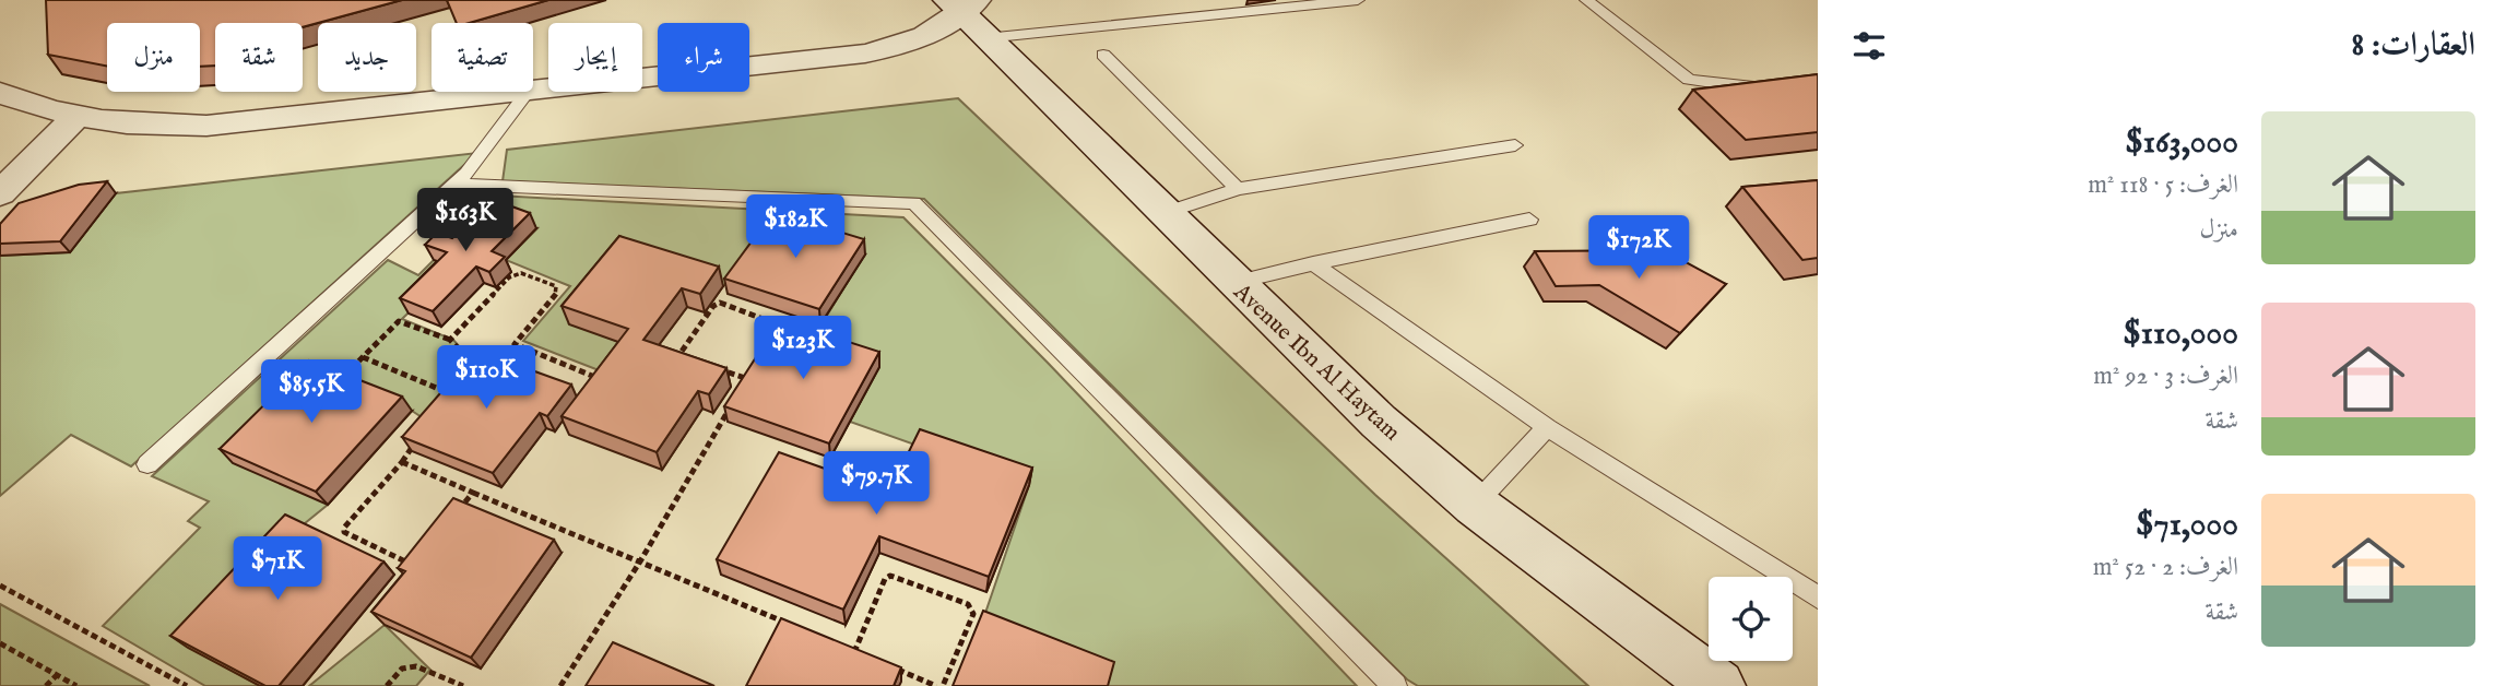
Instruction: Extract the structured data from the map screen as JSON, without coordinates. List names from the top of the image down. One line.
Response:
{"streets":{"street":["Avenue Ibn Al Haytam"]},"page":{"heading":"العقارات: 8","chip":["شراء","إيجار","تصفية","جديد","شقة","منزل"],"list":[{"name":"$163,000","note":"الغرف: 5 · 118 m² · منزل"},{"name":"$110,000","note":"الغرف: 3 · 92 m² · شقة"},{"name":"$71,000","note":"الغرف: 2 · 52 m² · شقة"}],"price":["$163K","$182K","$172K","$123K","$110K","$85.5K","$79.7K","$71K"]}}
